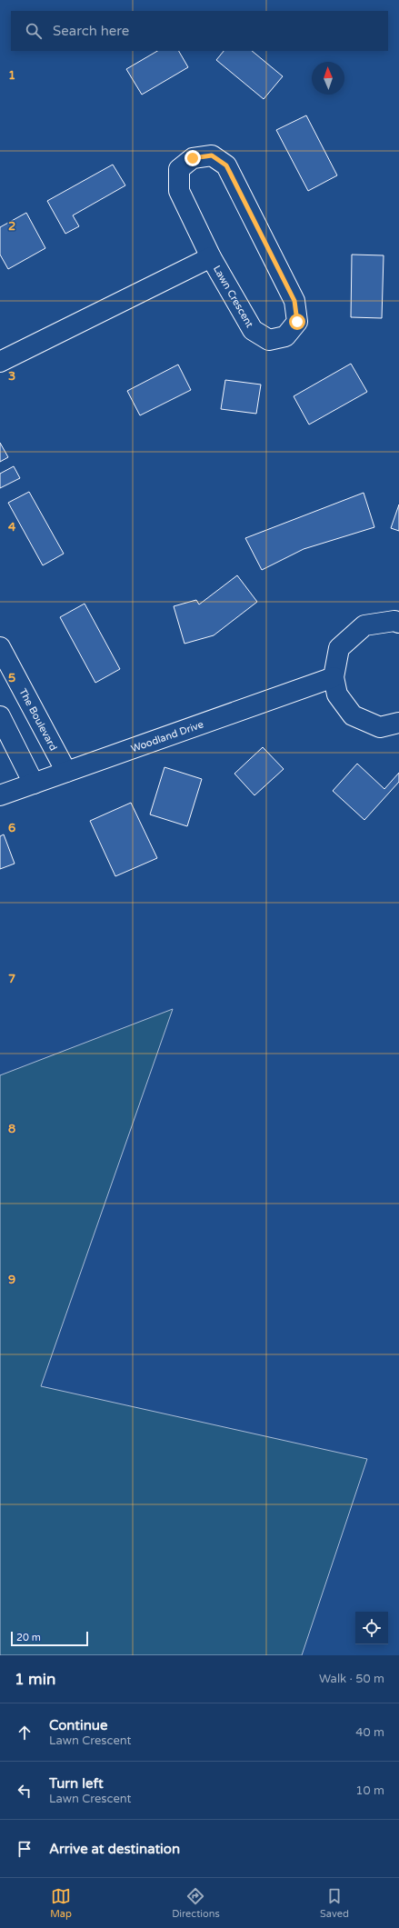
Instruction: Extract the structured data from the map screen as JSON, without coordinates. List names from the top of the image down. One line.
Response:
{"streets":{"street":["Lawn Crescent","The Boulevard","Woodland Drive"]},"crossings":[["The Boulevard","Woodland Drive"]],"scale_bar":"20 m","north":"top","page":{"search":"Search here","scale":"20 m","heading":["1 min","Walk · 50 m"],"list":[["Continue","Lawn Crescent","40 m"],["Turn left","Lawn Crescent","10 m"],"Arrive at destination"],"nav":["Map","Directions","Saved"]},"grid":{"rows":["1","2","3","4","5","6","7","8","9"]}}
